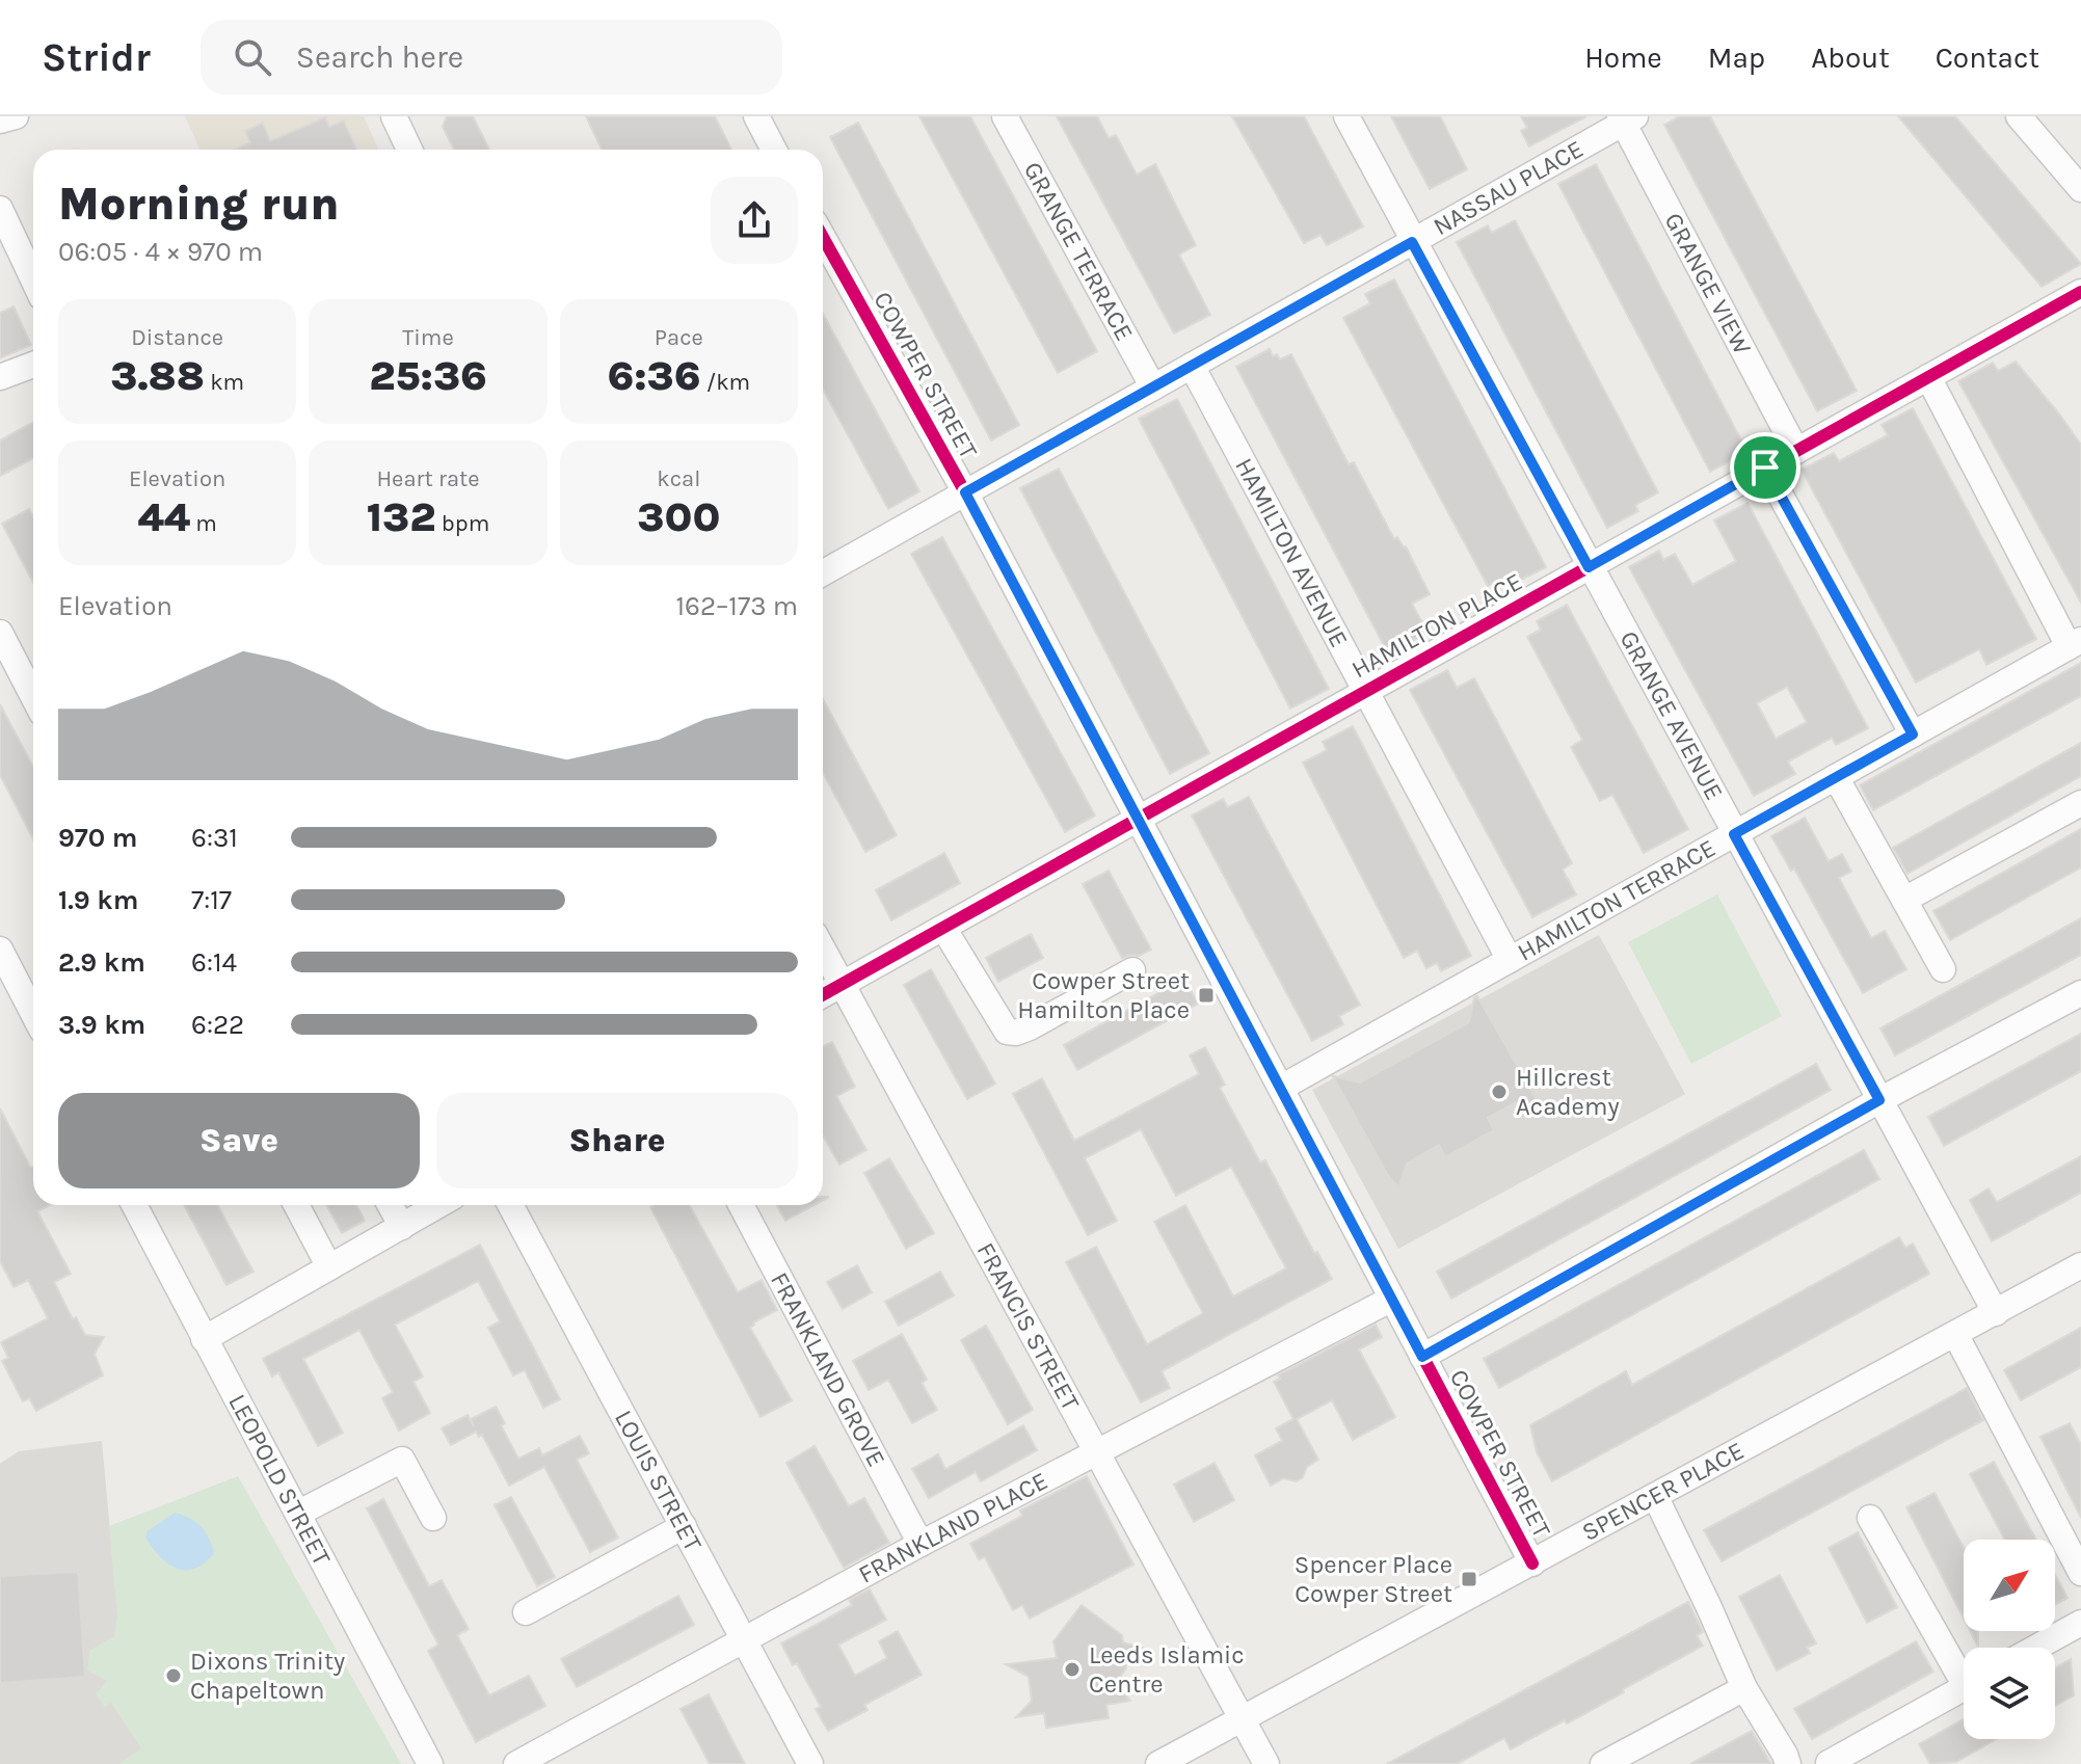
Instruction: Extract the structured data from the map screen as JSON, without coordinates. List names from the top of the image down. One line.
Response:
{"streets":{"street":["NASSAU PLACE","GRANGE TERRACE","GRANGE VIEW","COWPER STREET","HAMILTON AVENUE","HAMILTON PLACE","GRANGE AVENUE","HAMILTON TERRACE","FRANCIS STREET","FRANKLAND GROVE","LEOPOLD STREET","LOUIS STREET","SPENCER PLACE","FRANKLAND PLACE"]},"crossings":[["NASSAU PLACE","GRANGE TERRACE"],["NASSAU PLACE","GRANGE VIEW"],["NASSAU PLACE","COWPER STREET"],["NASSAU PLACE","HAMILTON AVENUE"],["NASSAU PLACE","GRANGE AVENUE"],["GRANGE VIEW","HAMILTON PLACE"],["COWPER STREET","HAMILTON PLACE"],["COWPER STREET","HAMILTON TERRACE"],["COWPER STREET","SPENCER PLACE"],["COWPER STREET","FRANKLAND PLACE"],["HAMILTON AVENUE","HAMILTON PLACE"],["HAMILTON AVENUE","HAMILTON TERRACE"],["HAMILTON PLACE","GRANGE AVENUE"],["HAMILTON PLACE","FRANCIS STREET"],["GRANGE AVENUE","HAMILTON TERRACE"],["GRANGE AVENUE","SPENCER PLACE"],["FRANCIS STREET","SPENCER PLACE"],["FRANCIS STREET","FRANKLAND PLACE"],["FRANKLAND GROVE","FRANKLAND PLACE"],["LOUIS STREET","FRANKLAND PLACE"]],"places":{"transit":["Cowper Street Hamilton Place","Spencer Place Cowper Street"],"other":["Hillcrest Academy","Leeds Islamic Centre","Dixons Trinity Chapeltown"]},"north":"top right","page":{"header":"Stridr","search":"Search here","nav":["Home","Map","About","Contact"],"heading":["Morning run","06:05 · 4 × 970 m"],"stats":[["Distance","3.88 km"],["Time","25:36"],["Pace","6:36 /km"],["Elevation","44 m"],["Heart rate","132 bpm"],["kcal","300"]],"chart":["Elevation","162–173 m"],"list":[{"name":"970 m","note":"6:31"},{"name":"1.9 km","note":"7:17"},{"name":"2.9 km","note":"6:14"},{"name":"3.9 km","note":"6:22"}],"buttons":["Save","Share"]}}
